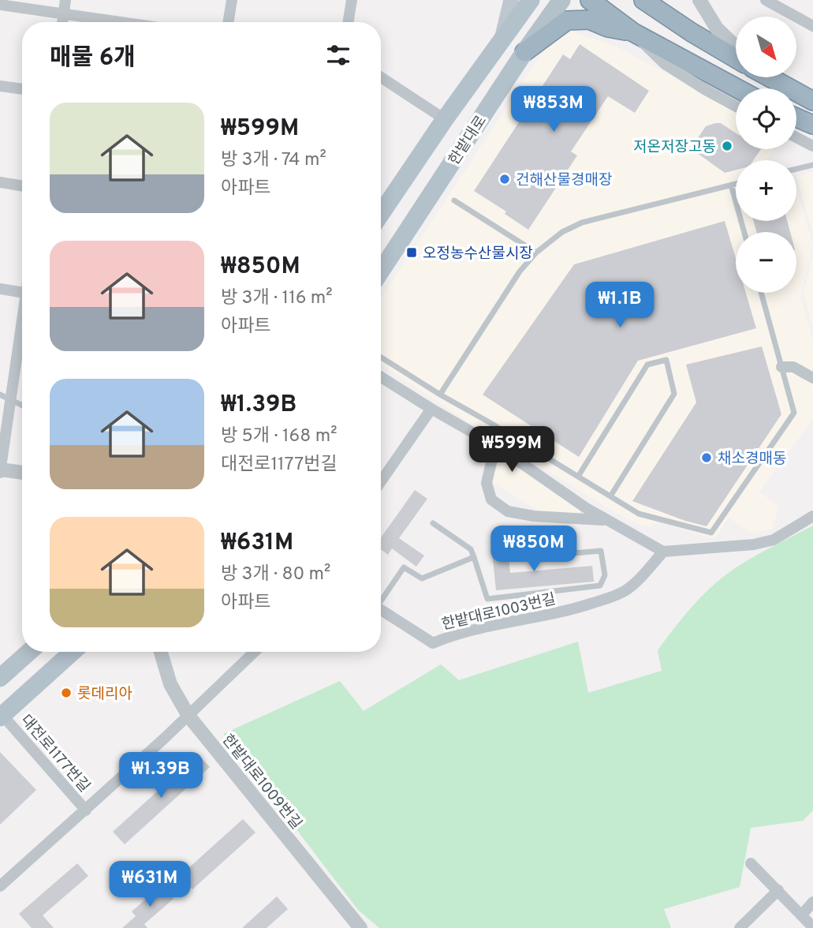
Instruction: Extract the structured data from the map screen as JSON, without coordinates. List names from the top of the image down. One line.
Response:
{"streets":{"main road":["한밭대로"],"street":["한밭대로1003번길","대전로1177번길","한밭대로1009번길"]},"crossings":[["대전로1177번길","한밭대로1009번길"]],"places":{"other":["저온저장고동","건해산물경매장","채소경매동","롯데리아"],"transit":["오정농수산물시장"]},"north":"bottom right","page":{"map_buttons":["+","−"],"heading":"매물 6개","price":["₩853M","₩1.1B","₩599M","₩850M","₩1.39B","₩631M"],"list":[{"name":"₩599M","note":"방 3개 · 74 m² · 아파트"},{"name":"₩850M","note":"방 3개 · 116 m² · 아파트"},{"name":"₩1.39B","note":"방 5개 · 168 m² · 대전로1177번길"},{"name":"₩631M","note":"방 3개 · 80 m² · 아파트"}]}}
